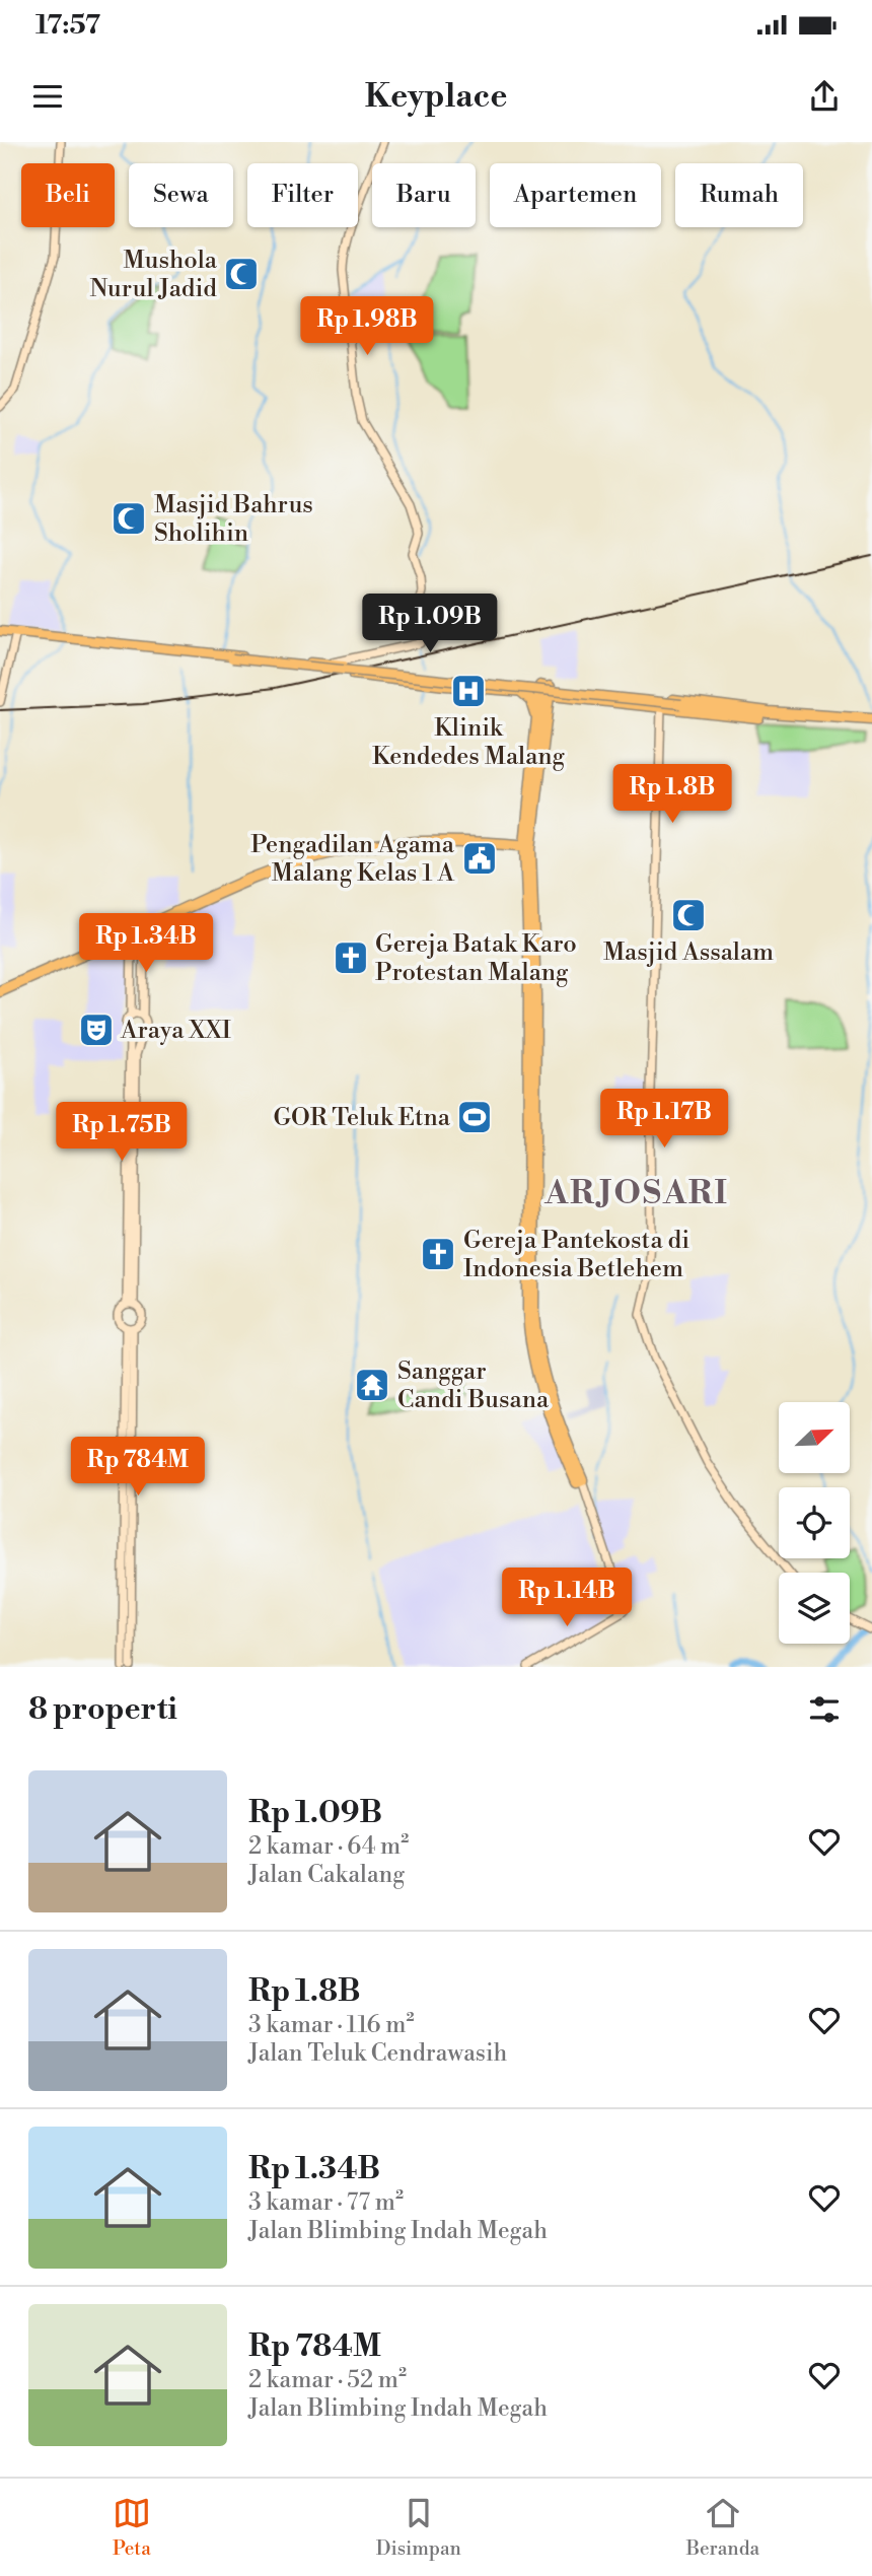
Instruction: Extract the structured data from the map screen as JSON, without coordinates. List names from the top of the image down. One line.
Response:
{"districts":["ARJOSARI"],"places":{"mosque":["Mushola Nurul Jadid","Masjid Bahrus Sholihin","Masjid Assalam"],"hospital":["Klinik Kendedes Malang"],"public building":["Pengadilan Agama Malang Kelas 1 A"],"church":["Gereja Batak Karo Protestan Malang","Gereja Pantekosta di Indonesia Betlehem"],"theatre":["Araya XXI"],"sports":["GOR Teluk Etna"],"temple":["Sanggar Candi Busana"]},"north":"top right","page":{"status":"17:57","header":"Keyplace","chip":["Beli","Sewa","Filter","Baru","Apartemen","Rumah"],"price":["Rp 1.98B","Rp 1.09B","Rp 1.8B","Rp 1.34B","Rp 1.17B","Rp 1.75B","Rp 784M","Rp 1.14B"],"heading":"8 properti","list":[{"name":"Rp 1.09B","note":"2 kamar · 64 m² · Jalan Cakalang"},{"name":"Rp 1.8B","note":"3 kamar · 116 m² · Jalan Teluk Cendrawasih"},{"name":"Rp 1.34B","note":"3 kamar · 77 m² · Jalan Blimbing Indah Megah"},{"name":"Rp 784M","note":"2 kamar · 52 m² · Jalan Blimbing Indah Megah"}],"tabs":["Peta","Disimpan","Beranda"]}}
